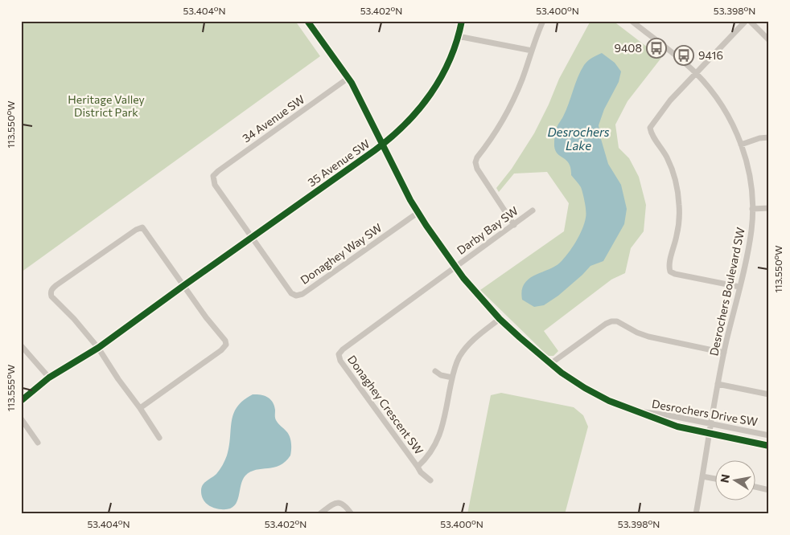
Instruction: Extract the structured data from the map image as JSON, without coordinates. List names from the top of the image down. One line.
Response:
{"streets":{"street":["34 Avenue SW","35 Avenue SW","Darby Bay SW","Donaghey Way SW","Desrochers Boulevard SW","Donaghey Crescent SW","Desrochers Drive SW"]},"crossings":[["34 Avenue SW","35 Avenue SW"],["34 Avenue SW","Donaghey Way SW"],["34 Avenue SW","Desrochers Drive SW"],["35 Avenue SW","Donaghey Way SW"],["35 Avenue SW","Desrochers Drive SW"],["Darby Bay SW","Donaghey Crescent SW"],["Darby Bay SW","Desrochers Drive SW"],["Donaghey Way SW","Desrochers Drive SW"],["Desrochers Boulevard SW","Desrochers Drive SW"],["Donaghey Crescent SW","Desrochers Drive SW"]],"water":["Desrochers Lake"],"parks":["Heritage Valley District Park"],"places":{"bus stop":["9408","9416"]},"north":"left","coordinates":["53.404°N","53.402°N","53.400°N","53.398°N","113.550°W","113.555°W"]}
